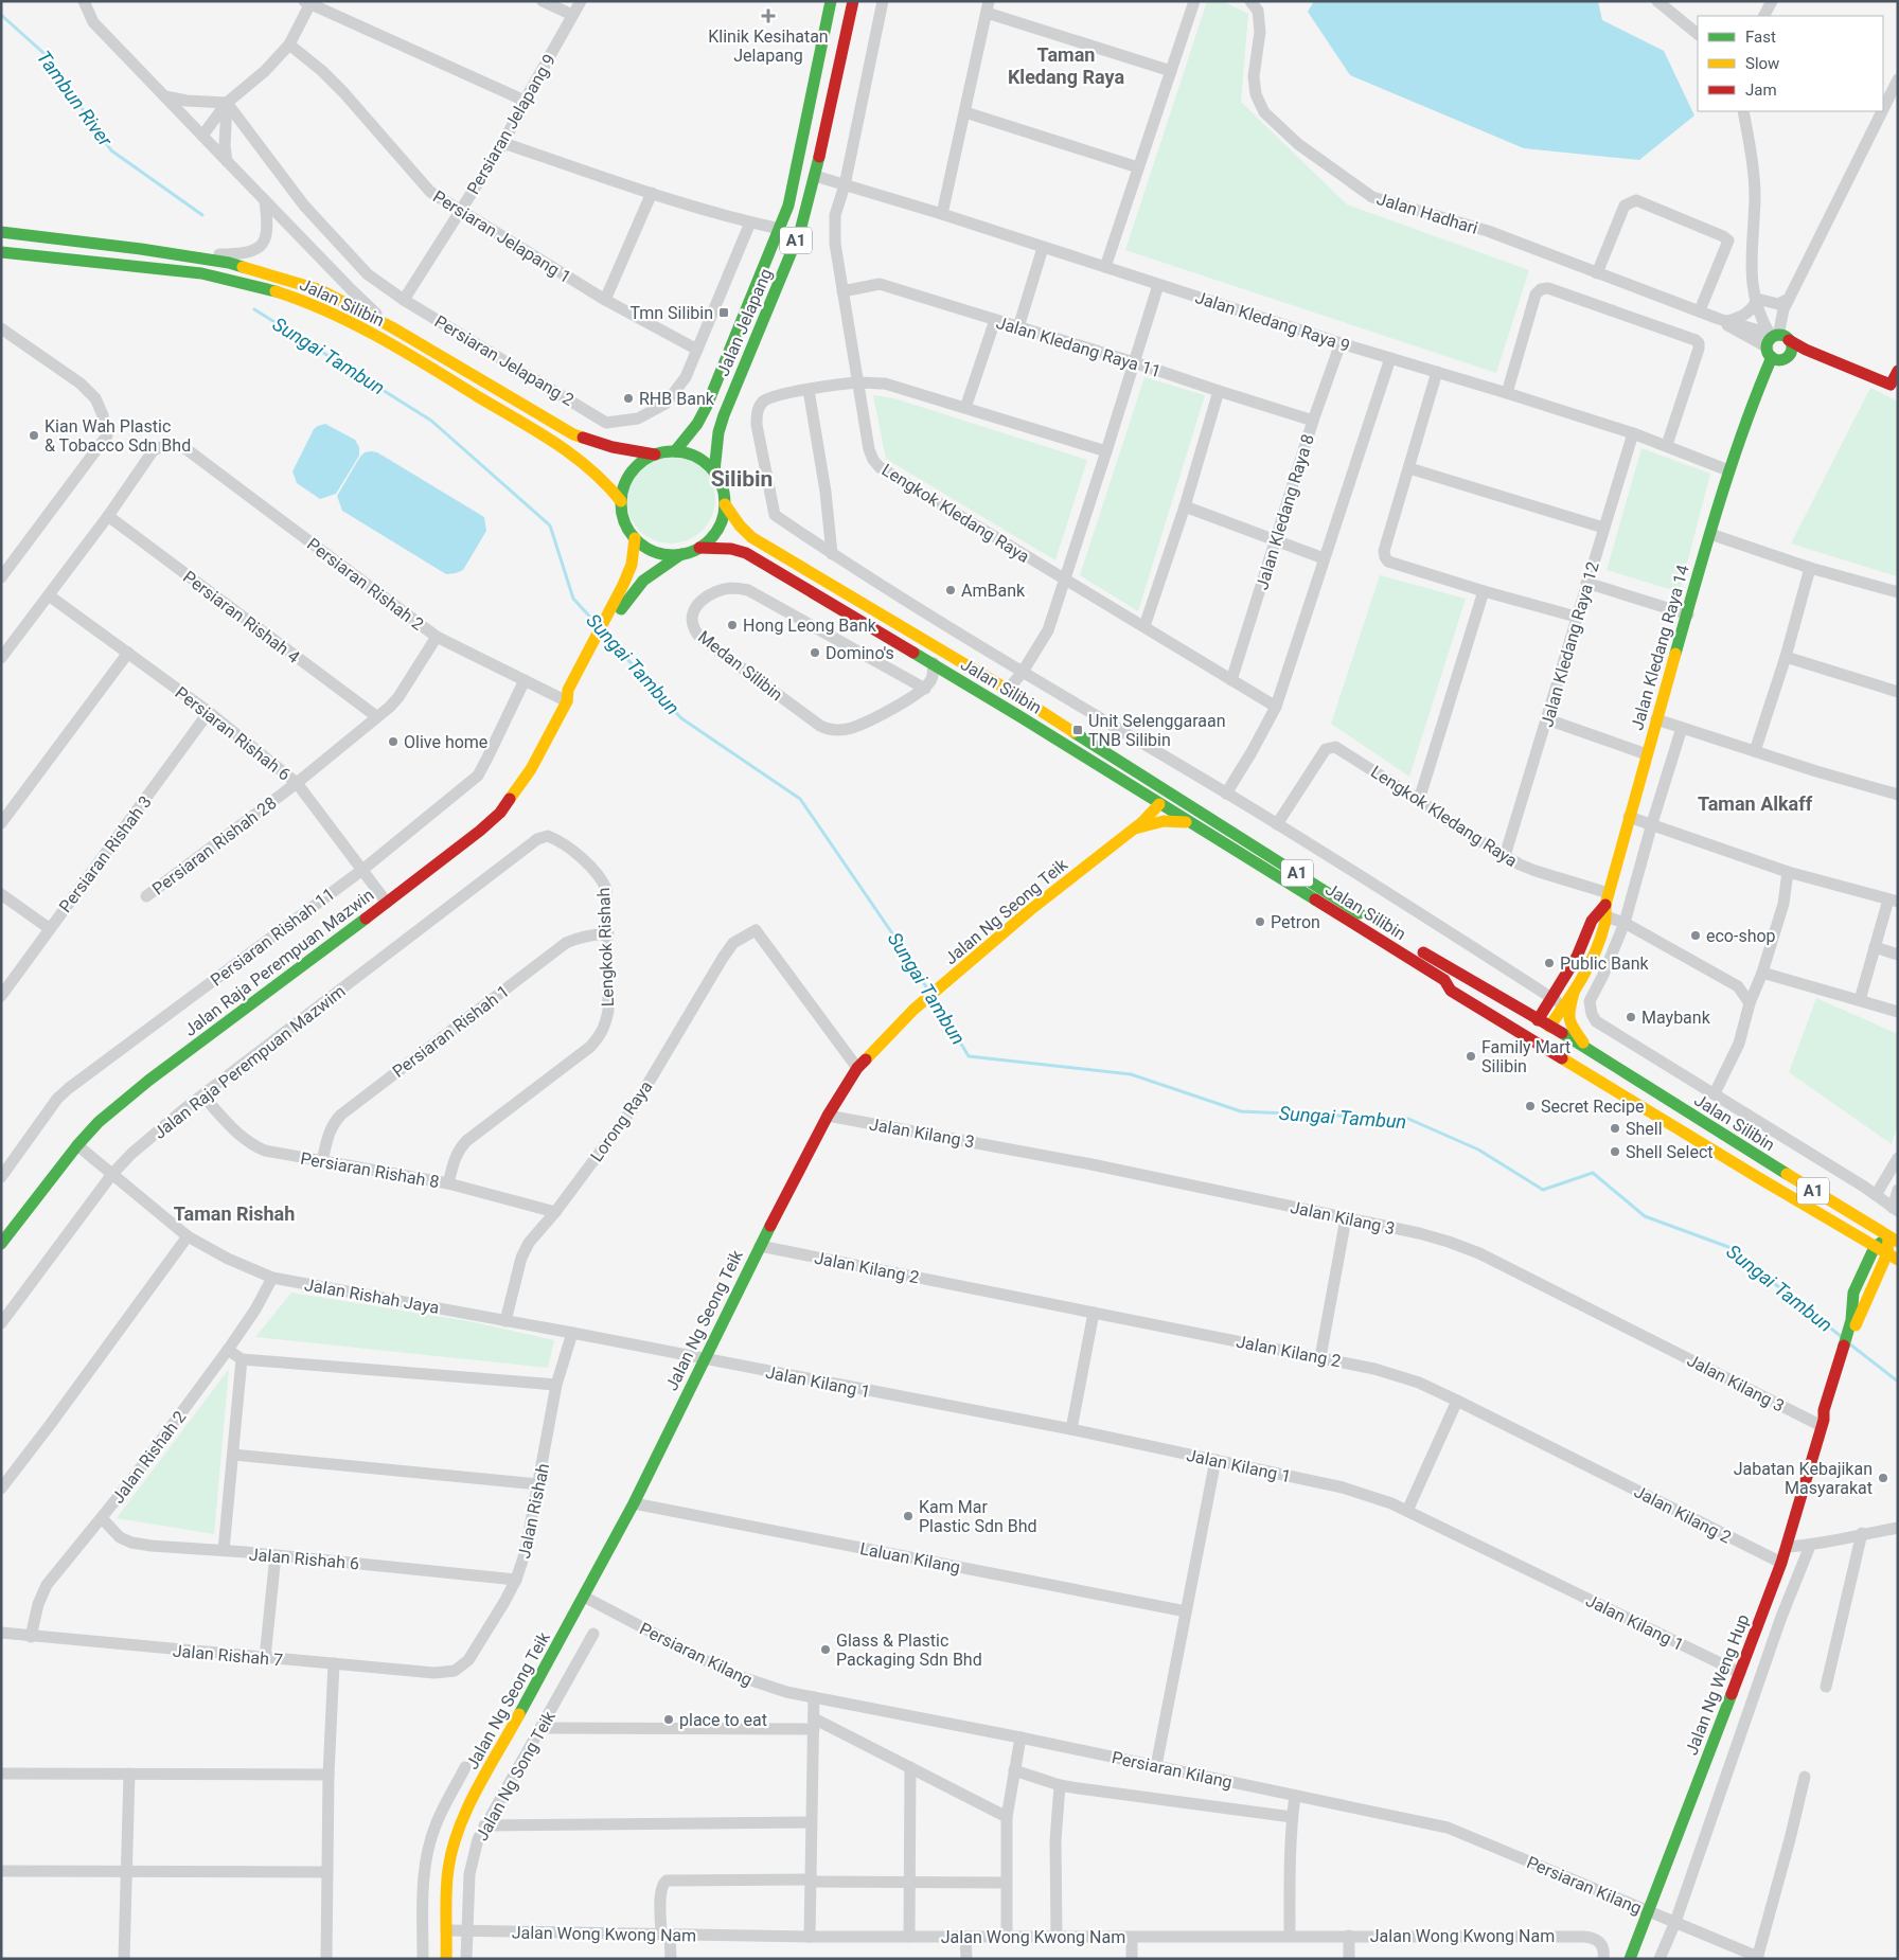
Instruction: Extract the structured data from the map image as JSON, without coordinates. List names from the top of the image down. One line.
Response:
{"streets":{"main road":["A1","Jalan Silibin","Jalan Jelapang","Jalan Kledang Raya 14","Jalan Ng Seong Teik","Jalan Raja Perempuan Mazwin","Jalan Ng Weng Hup"],"street":["Persiaran Jelapang 9","Jalan Hadhari","Persiaran Jelapang 1","Jalan Kledang Raya 9","Jalan Kledang Raya 11","Persiaran Jelapang 2","Jalan Kledang Raya 8","Lengkok Kledang Raya","Persiaran Rishah 2","Persiaran Rishah 4","Jalan Kledang Raya 12","Medan Silibin","Persiaran Rishah 6","Persiaran Rishah 28","Persiaran Rishah 3","Persiaran Rishah 11","Lengkok Rishah","Persiaran Rishah 1","Jalan Raja Perempuan Mazwim","Lorong Raya","Jalan Kilang 3","Persiaran Rishah 8","Jalan Kilang 2","Jalan Rishah Jaya","Jalan Kilang 1","Jalan Rishah 2","Jalan Rishah","Laluan Kilang","Jalan Rishah 6","Persiaran Kilang","Jalan Rishah 7","Jalan Ng Song Teik","Jalan Wong Kwong Nam"]},"crossings":[["Persiaran Jelapang 9","Persiaran Jelapang 1"],["Persiaran Jelapang 9","Persiaran Jelapang 2"],["Jalan Hadhari","Jalan Kledang Raya 14"],["Persiaran Jelapang 1","Persiaran Jelapang 2"],["A1","Jalan Silibin"],["A1","Jalan Jelapang"],["A1","Jalan Raja Perempuan Mazwin"],["Jalan Silibin","Jalan Jelapang"],["Jalan Silibin","Lengkok Kledang Raya"],["Jalan Silibin","Jalan Kledang Raya 14"],["Jalan Silibin","Medan Silibin"],["Jalan Silibin","Jalan Ng Seong Teik"],["Jalan Silibin","Jalan Raja Perempuan Mazwin"],["Jalan Silibin","Jalan Ng Weng Hup"],["Jalan Kledang Raya 9","Jalan Jelapang"],["Jalan Kledang Raya 9","Jalan Kledang Raya 8"],["Jalan Kledang Raya 9","Lengkok Kledang Raya"],["Jalan Kledang Raya 9","Jalan Kledang Raya 12"],["Jalan Kledang Raya 9","Jalan Kledang Raya 14"],["Jalan Jelapang","Jalan Raja Perempuan Mazwin"],["Jalan Kledang Raya 11","Jalan Kledang Raya 8"],["Jalan Kledang Raya 11","Lengkok Kledang Raya"],["Jalan Kledang Raya 8","Lengkok Kledang Raya"],["Lengkok Kledang Raya","Jalan Kledang Raya 12"],["Lengkok Kledang Raya","Jalan Kledang Raya 14"],["Persiaran Rishah 2","Persiaran Rishah 4"],["Persiaran Rishah 2","Persiaran Rishah 28"],["Persiaran Rishah 2","Persiaran Rishah 11"],["Persiaran Rishah 2","Jalan Raja Perempuan Mazwin"],["Persiaran Rishah 4","Persiaran Rishah 28"],["Persiaran Rishah 6","Persiaran Rishah 28"],["Persiaran Rishah 6","Persiaran Rishah 3"],["Persiaran Rishah 6","Persiaran Rishah 11"],["Persiaran Rishah 6","Jalan Raja Perempuan Mazwin"],["Jalan Ng Seong Teik","Lorong Raya"],["Jalan Ng Seong Teik","Jalan Kilang 3"],["Jalan Ng Seong Teik","Jalan Kilang 2"],["Jalan Ng Seong Teik","Jalan Rishah Jaya"],["Jalan Ng Seong Teik","Jalan Kilang 1"],["Jalan Ng Seong Teik","Laluan Kilang"],["Jalan Ng Seong Teik","Persiaran Kilang"],["Jalan Ng Seong Teik","Jalan Wong Kwong Nam"],["Lengkok Rishah","Persiaran Rishah 1"],["Lengkok Rishah","Jalan Raja Perempuan Mazwim"],["Lengkok Rishah","Persiaran Rishah 8"],["Jalan Raja Perempuan Mazwin","Jalan Rishah Jaya"],["Persiaran Rishah 1","Persiaran Rishah 8"],["Jalan Raja Perempuan Mazwim","Persiaran Rishah 8"],["Jalan Raja Perempuan Mazwim","Jalan Rishah Jaya"],["Lorong Raya","Persiaran Rishah 8"],["Lorong Raya","Jalan Rishah Jaya"],["Jalan Kilang 3","Jalan Ng Weng Hup"],["Jalan Kilang 2","Jalan Ng Weng Hup"],["Jalan Rishah Jaya","Jalan Kilang 1"],["Jalan Rishah Jaya","Jalan Rishah 2"],["Jalan Rishah Jaya","Jalan Rishah"],["Jalan Kilang 1","Jalan Ng Weng Hup"],["Jalan Rishah 2","Jalan Rishah 6"],["Jalan Rishah 2","Jalan Rishah 7"],["Jalan Rishah","Jalan Rishah 6"],["Jalan Rishah","Jalan Rishah 7"],["Persiaran Kilang","Jalan Ng Weng Hup"],["Jalan Ng Song Teik","Jalan Wong Kwong Nam"]],"districts":["Taman Kledang Raya","Silibin","Taman Alkaff","Taman Rishah"],"water":["Tambun River","Sungai Tambun"],"places":{"health":["Klinik Kesihatan Jelapang"],"transit":["Tmn Silibin","Unit Selenggaraan TNB Silibin"],"other":["RHB Bank","Kian Wah Plastic & Tobacco Sdn Bhd","AmBank","Hong Leong Bank","Domino's","Olive home","Petron","eco-shop","Public Bank","Maybank","Family Mart Silibin","Secret Recipe","Shell","Shell Select","Jabatan Kebajikan Masyarakat","Kam Mar Plastic Sdn Bhd","Glass & Plastic Packaging Sdn Bhd","place to eat"]},"legend":["Fast","Slow","Jam"]}
